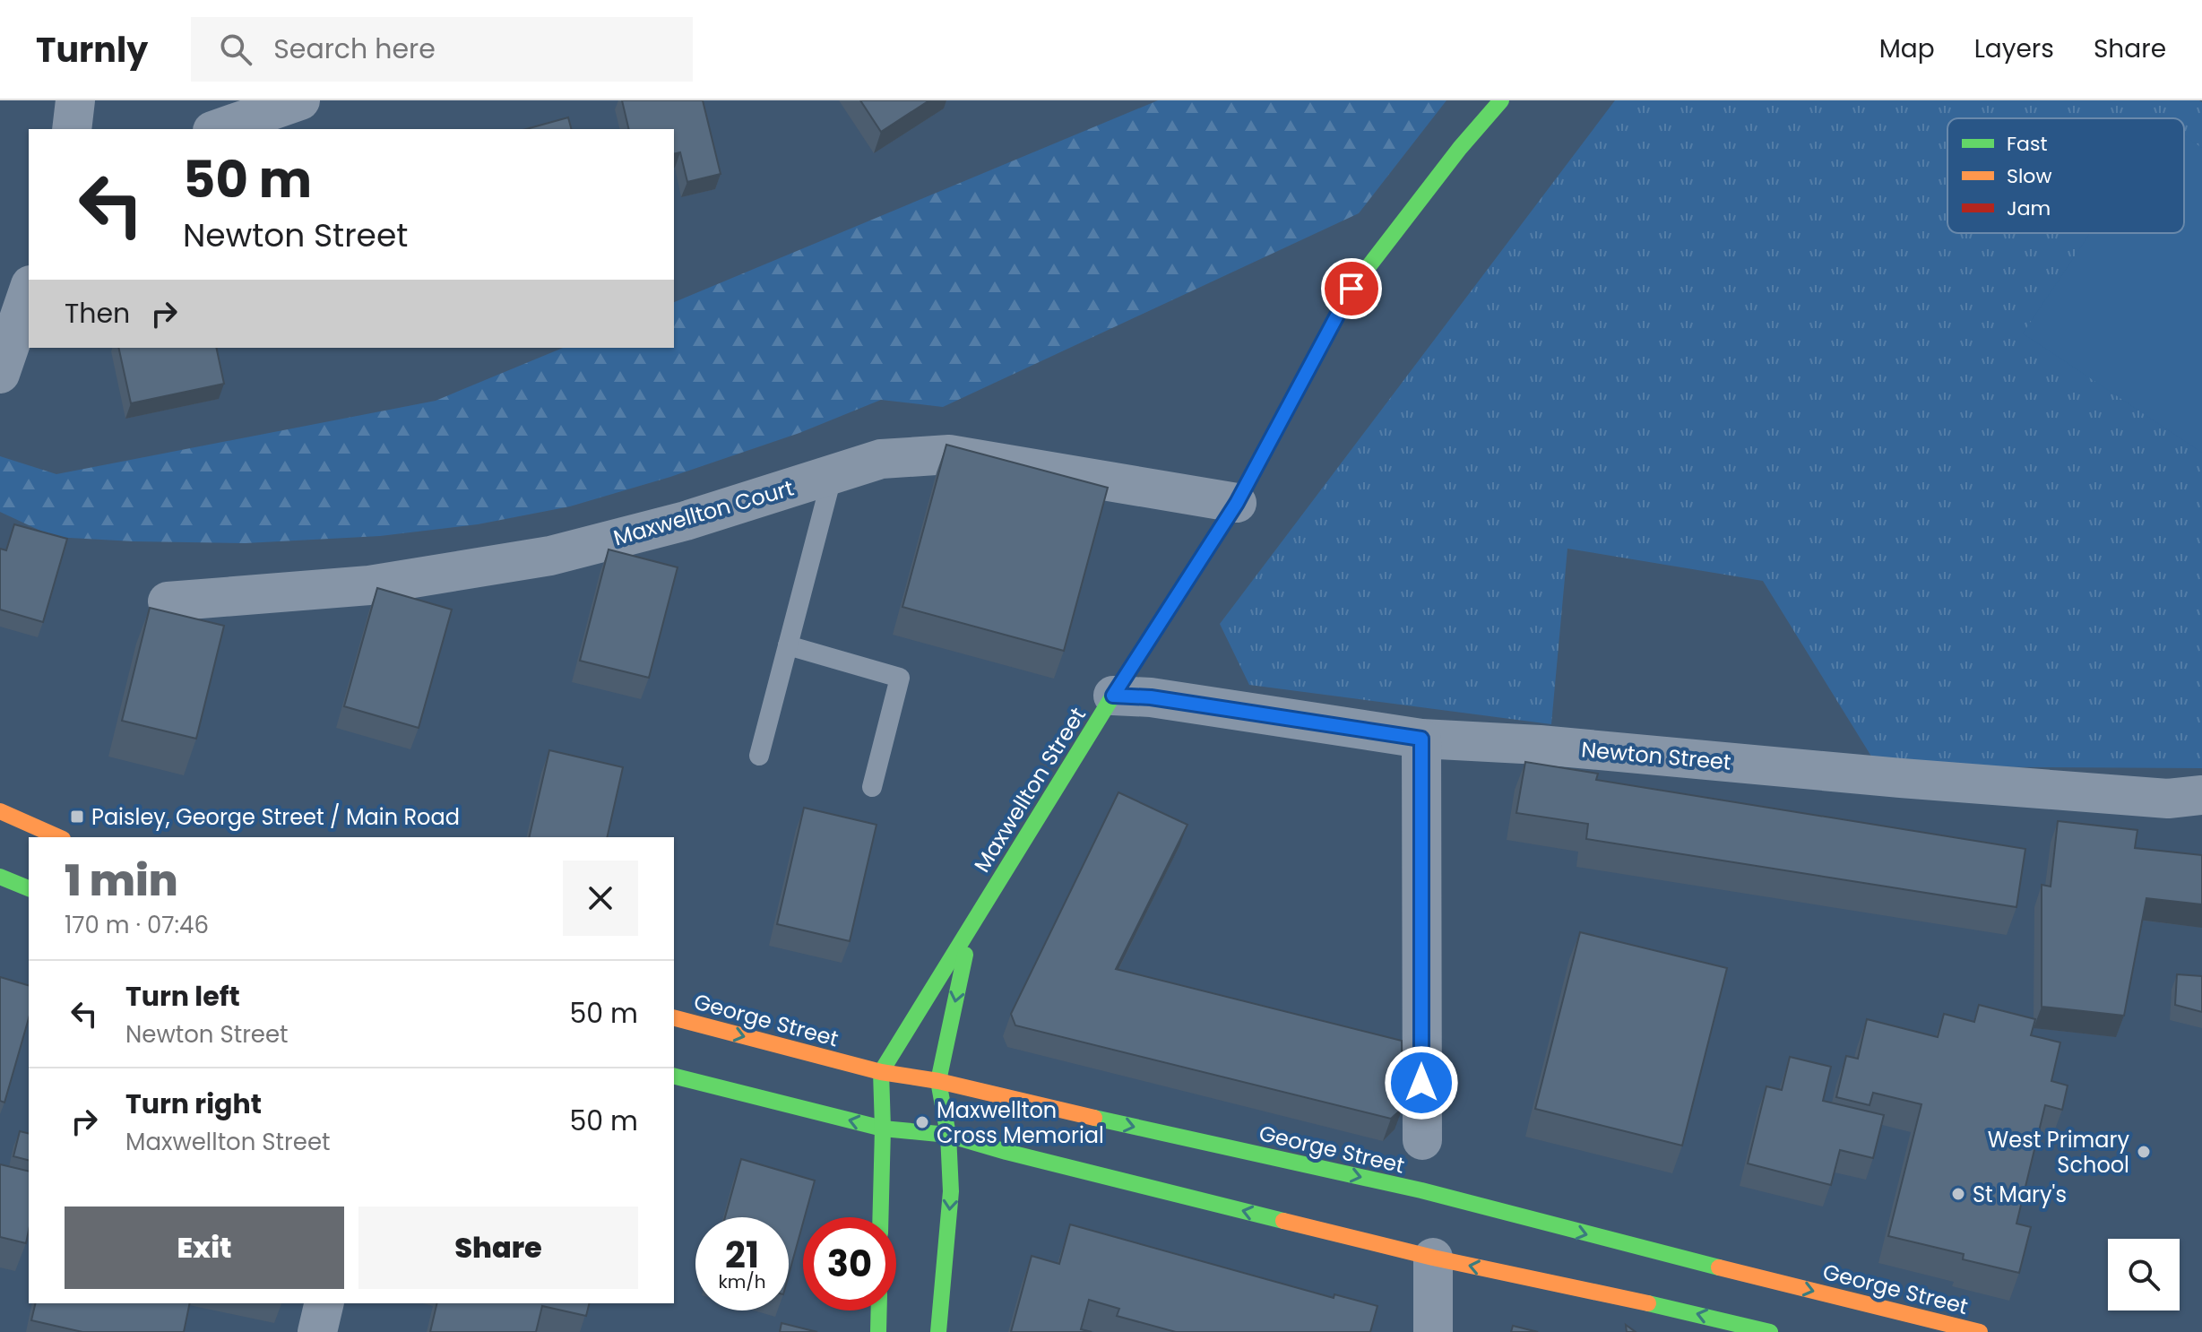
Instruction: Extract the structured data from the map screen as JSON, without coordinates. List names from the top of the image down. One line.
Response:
{"streets":{"main road":["Maxwellton Street","George Street"],"street":["Maxwellton Court","Newton Street"]},"crossings":[["Maxwellton Court","Maxwellton Street"],["Newton Street","Maxwellton Street"],["Maxwellton Street","George Street"]],"places":{"transit":["Paisley, George Street / Main Road"],"other":["Maxwellton Cross Memorial","West Primary School","St Mary's"]},"legend":["Fast","Slow","Jam"],"page":{"header":"Turnly","search":"Search here","nav":["Map","Layers","Share"],"turn":["50 m","Newton Street"],"then":"Then","heading":["1 min","170 m · 07:46"],"list":[{"name":"Turn left","note":"Newton Street","value":"50 m"},{"name":"Turn right","note":"Maxwellton Street","value":"50 m"}],"buttons":["Exit","Share"],"speed":"21 km/h","limit":"30"}}
